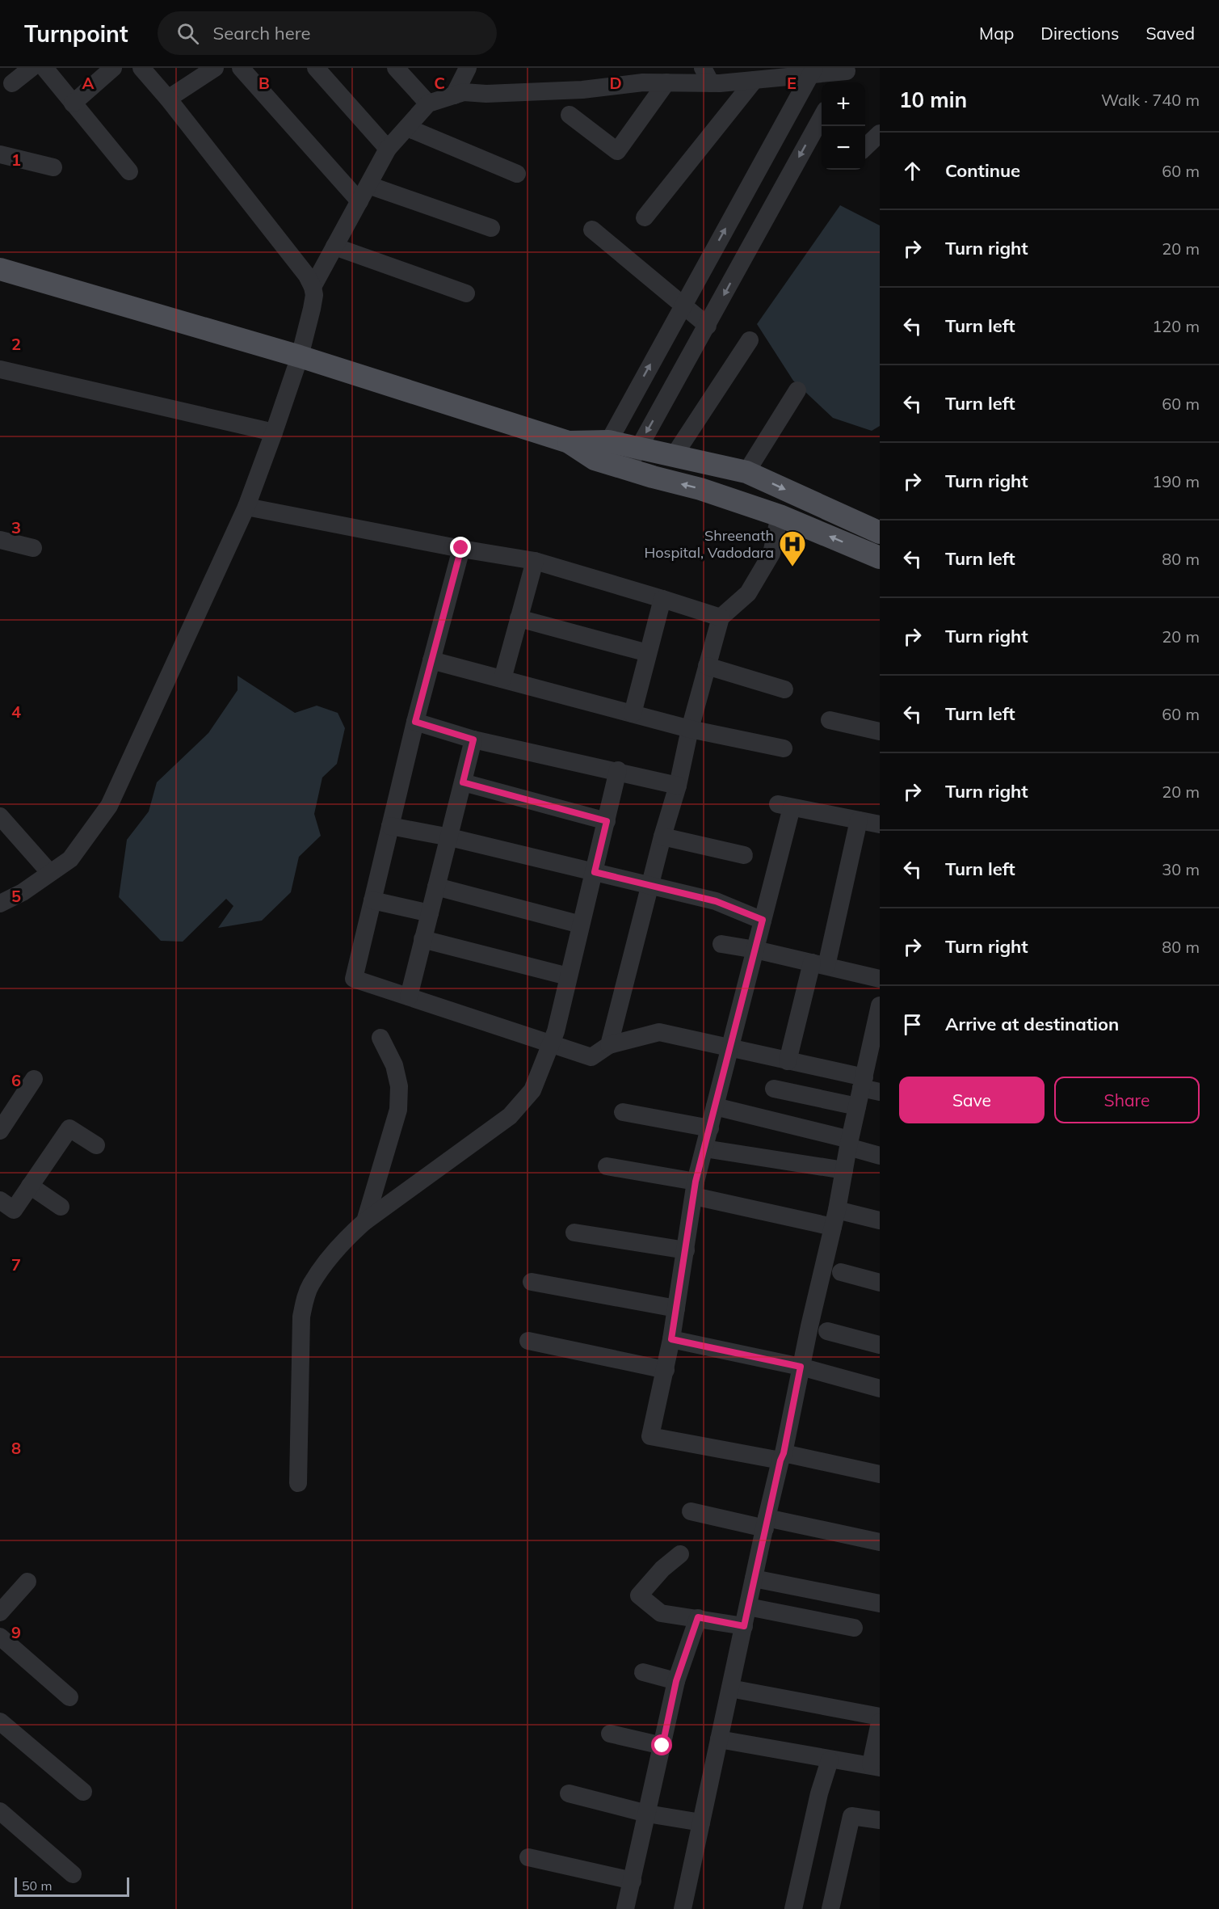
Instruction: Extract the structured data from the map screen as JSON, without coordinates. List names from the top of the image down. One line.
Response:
{"places":{"hospital":["Shreenath Hospital, Vadodara"]},"scale_bar":"50 m","page":{"header":"Turnpoint","search":"Search here","nav":["Map","Directions","Saved"],"heading":["10 min","Walk · 740 m"],"map_buttons":["+","−"],"list":[["Continue","60 m"],["Turn right","20 m"],["Turn left","120 m"],["Turn left","60 m"],["Turn right","190 m"],["Turn left","80 m"],["Turn right","20 m"],["Turn left","60 m"],["Turn right","20 m"],["Turn left","30 m"],["Turn right","80 m"],"Arrive at destination"],"buttons":["Save","Share"],"scale":"50 m"},"grid":{"columns":["A","B","C","D","E"],"rows":["1","2","3","4","5","6","7","8","9"]}}
